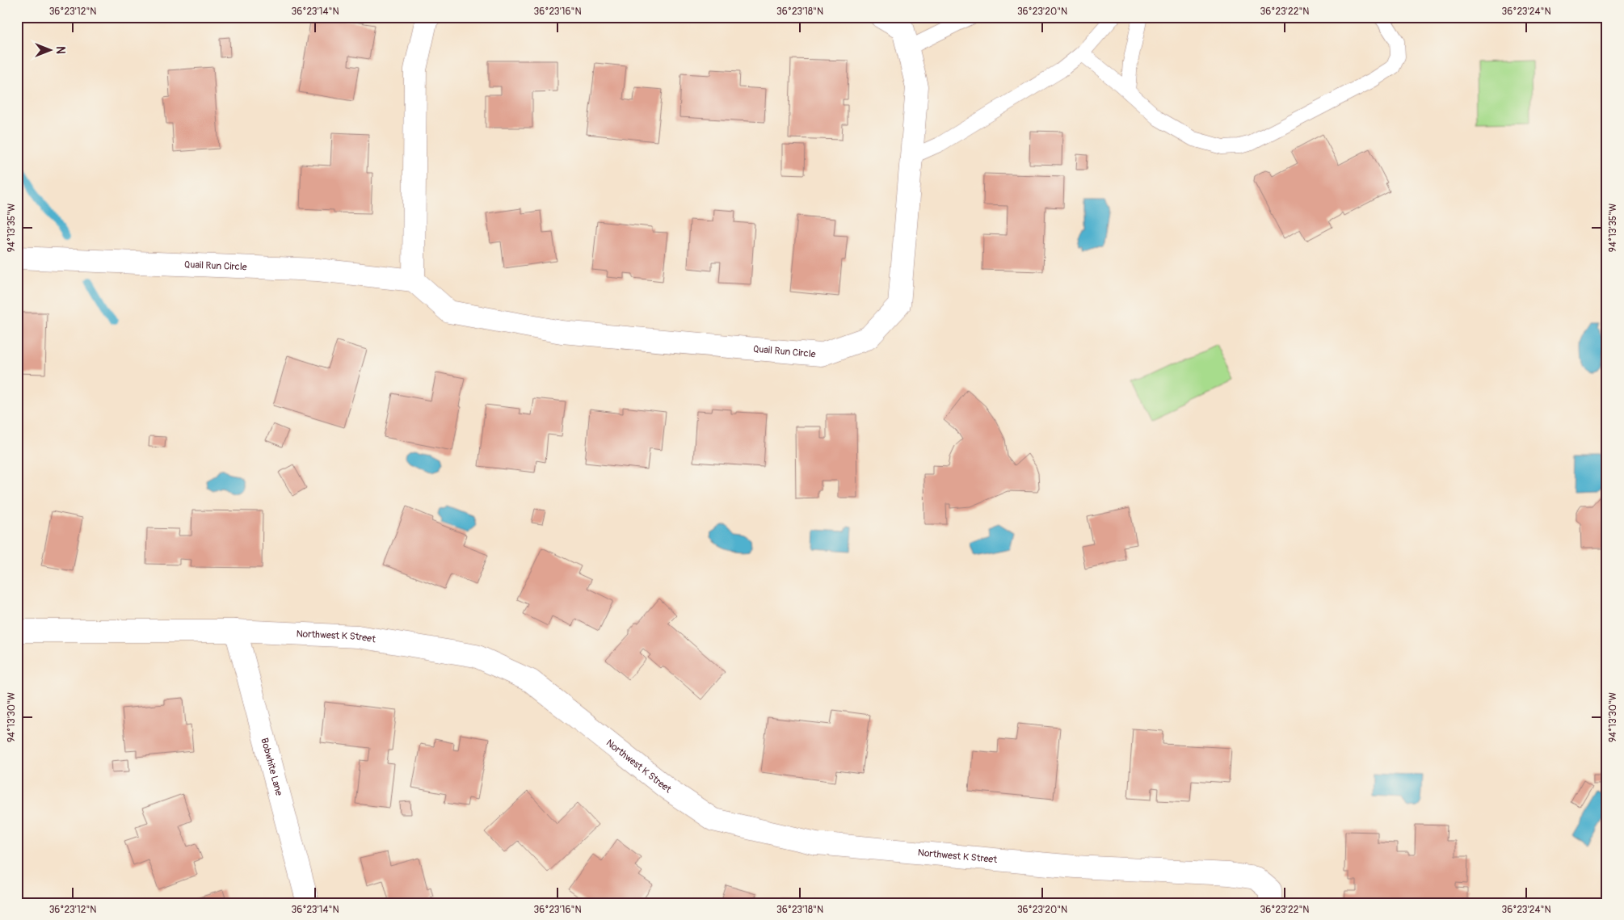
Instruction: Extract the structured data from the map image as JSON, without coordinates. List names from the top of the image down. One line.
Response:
{"streets":{"street":["Quail Run Circle","Northwest K Street","Bobwhite Lane"]},"crossings":[["Northwest K Street","Bobwhite Lane"]],"north":"right","coordinates":["36°23'12\"N","36°23'14\"N","36°23'16\"N","36°23'18\"N","36°23'20\"N","36°23'22\"N","36°23'24\"N","94°13'35\"W","94°13'30\"W"]}
